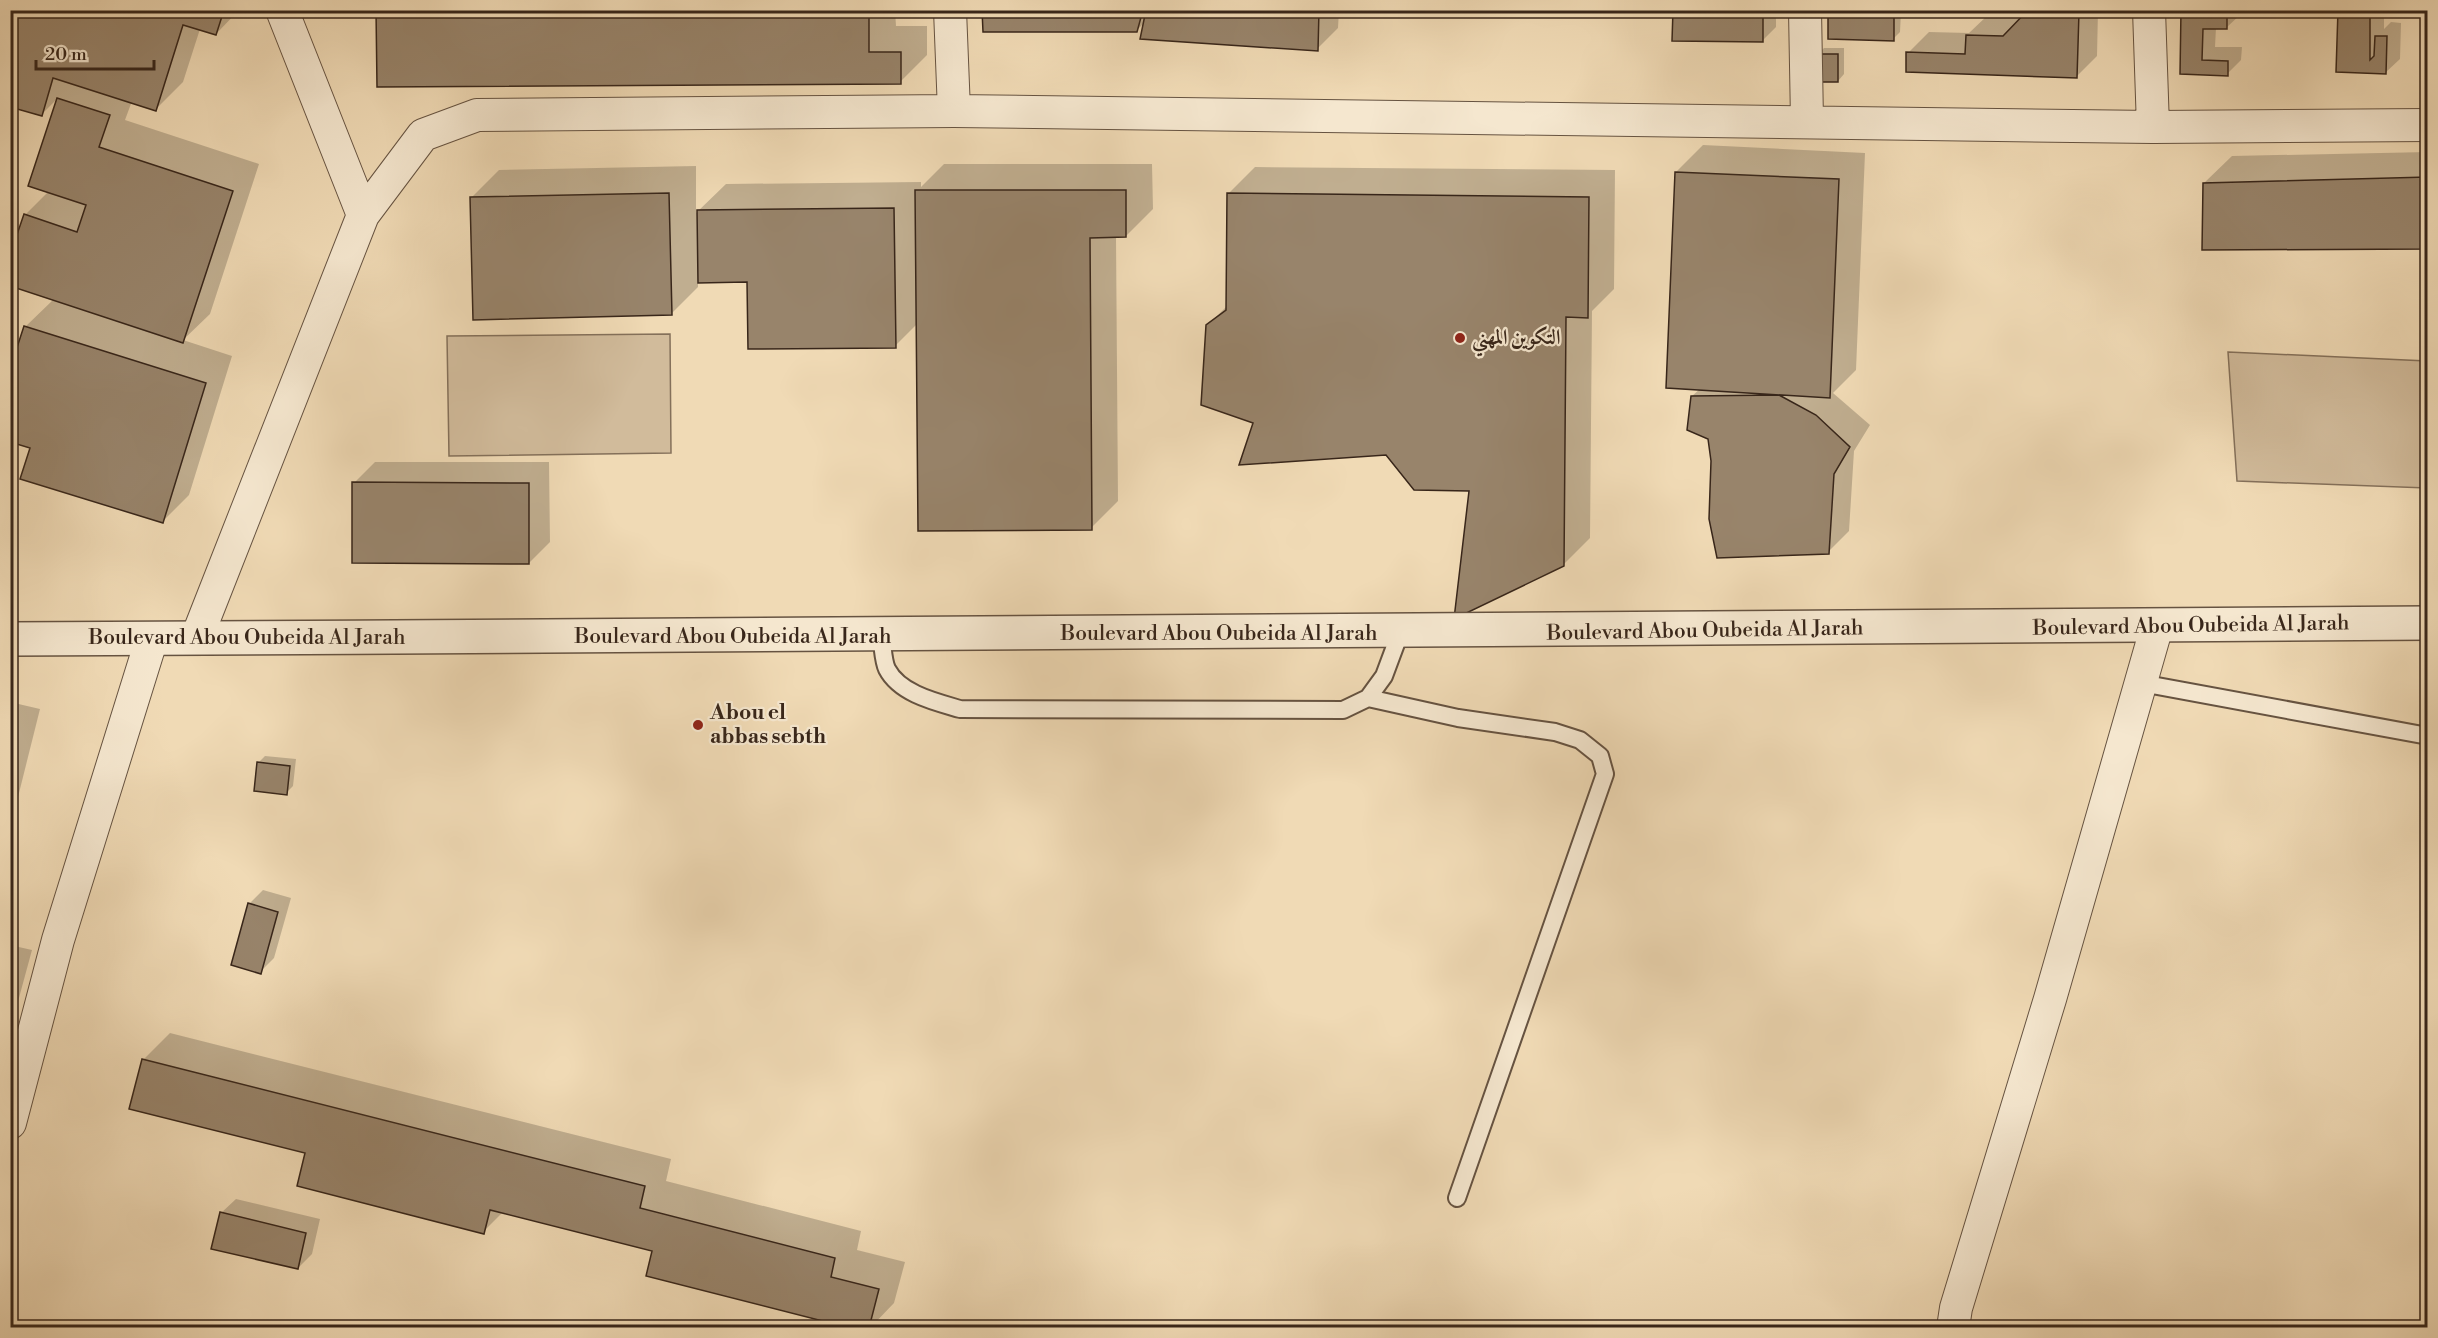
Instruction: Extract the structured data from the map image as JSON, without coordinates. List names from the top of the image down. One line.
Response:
{"streets":{"street":["Boulevard Abou Oubeida Al Jarah"]},"places":["التكوين المهني","Abou el abbas sebth"],"scale_bar":"20 m"}
